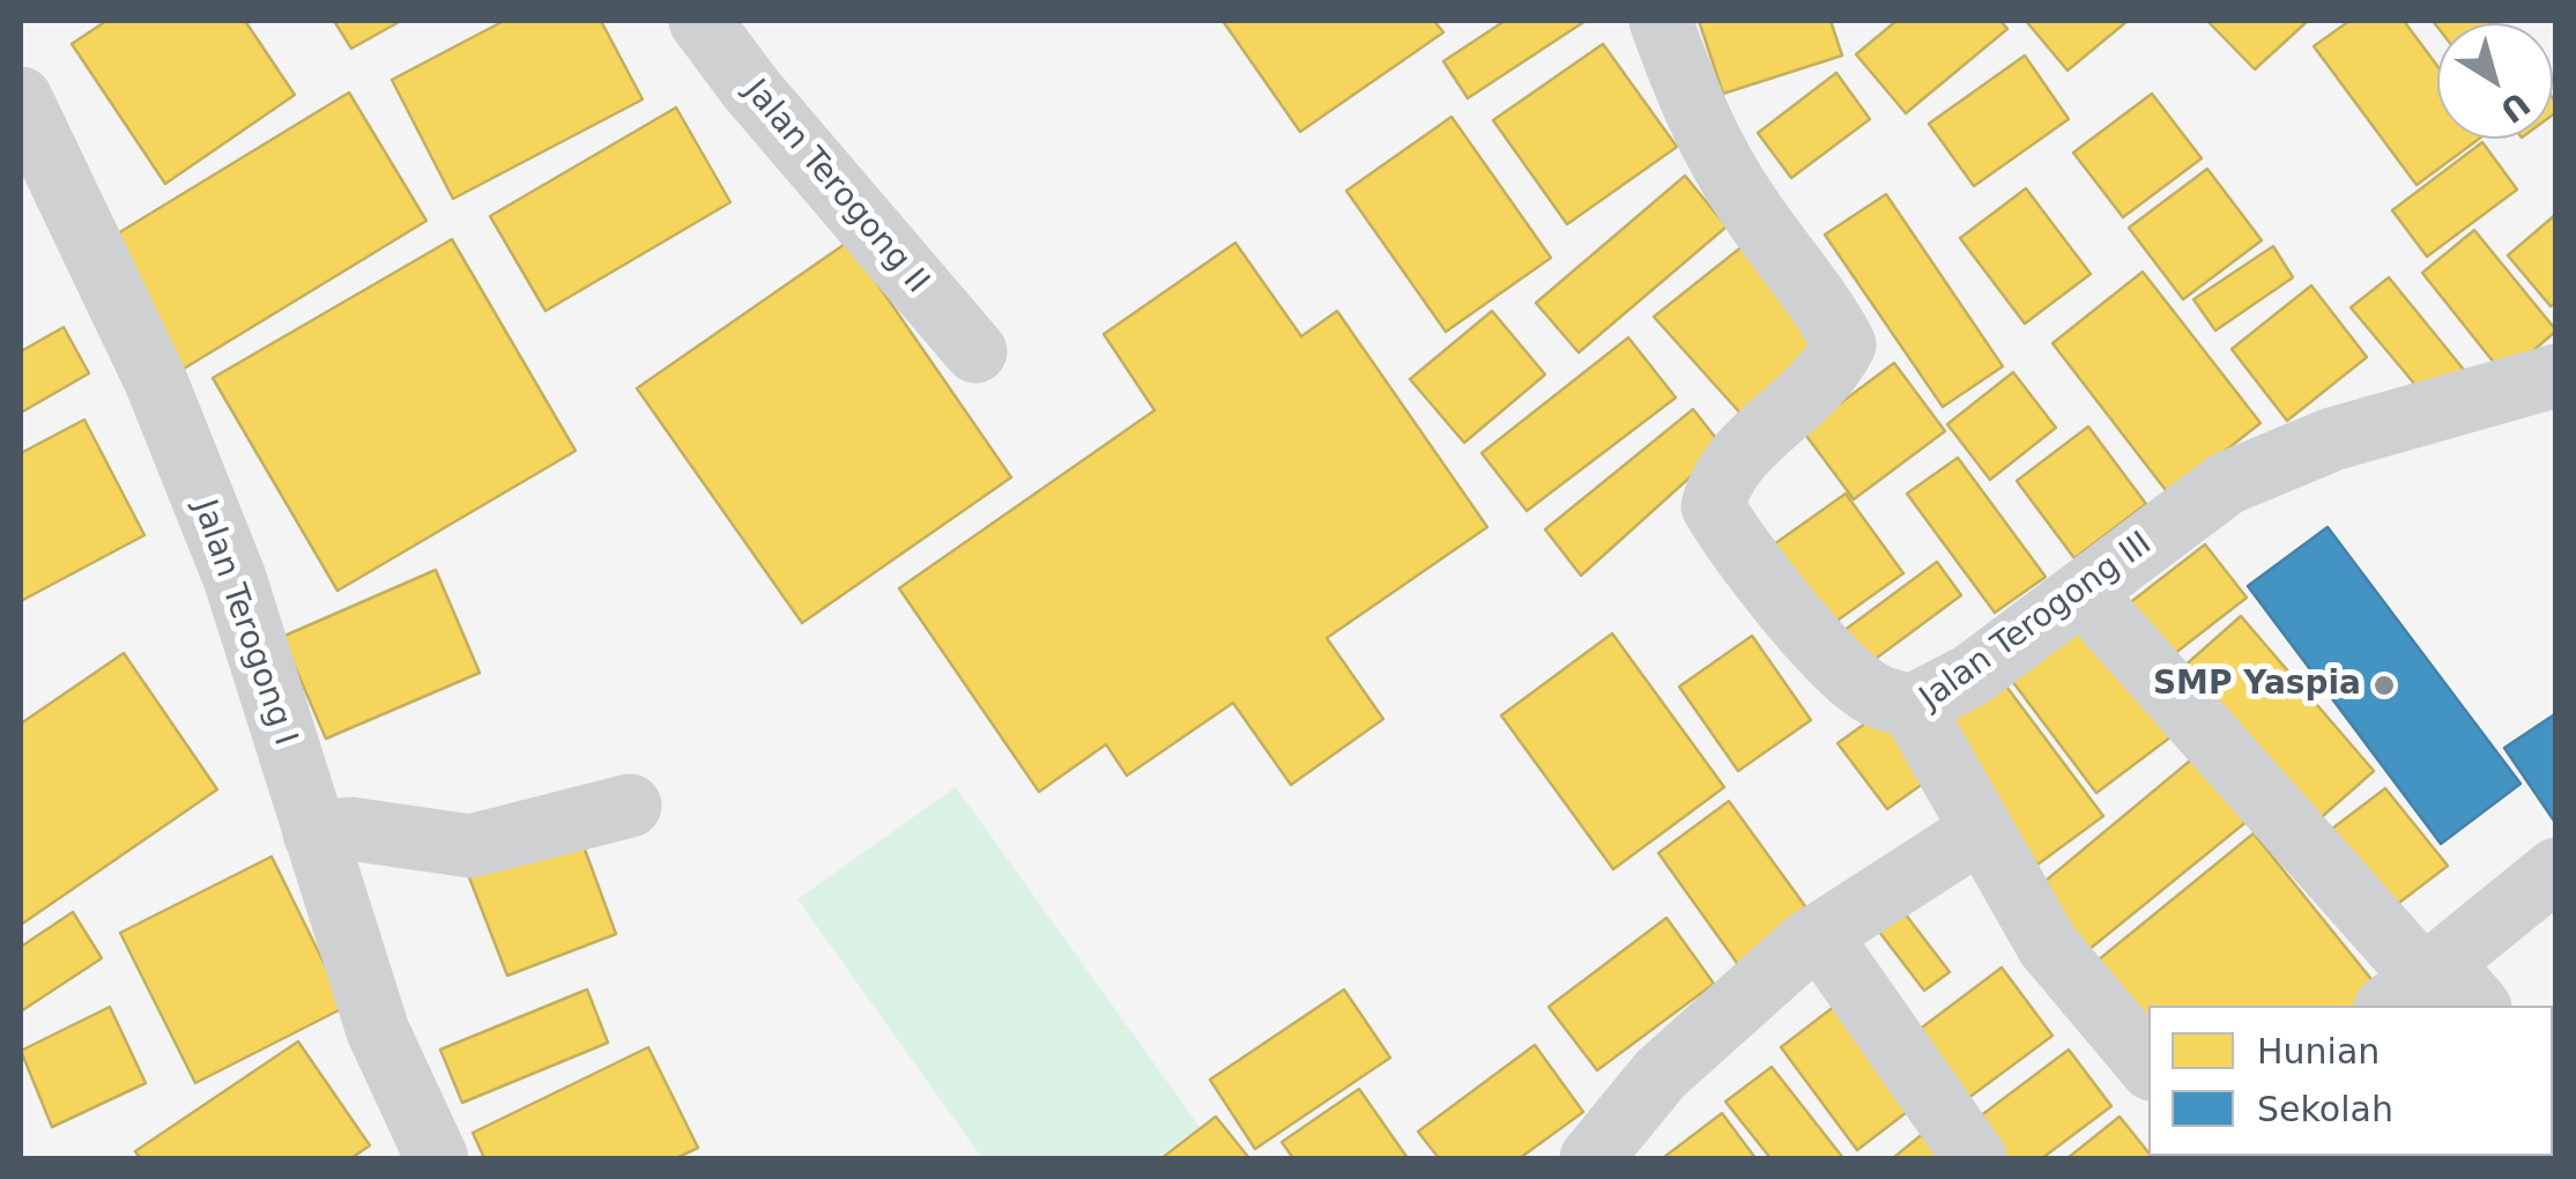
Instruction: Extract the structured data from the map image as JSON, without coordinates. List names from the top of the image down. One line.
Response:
{"streets":{"street":["Jalan Terogong II","Jalan Terogong III","Jalan Terogong I"]},"places":["SMP Yaspia"],"legend":["Hunian","Sekolah"],"north":"bottom right"}
